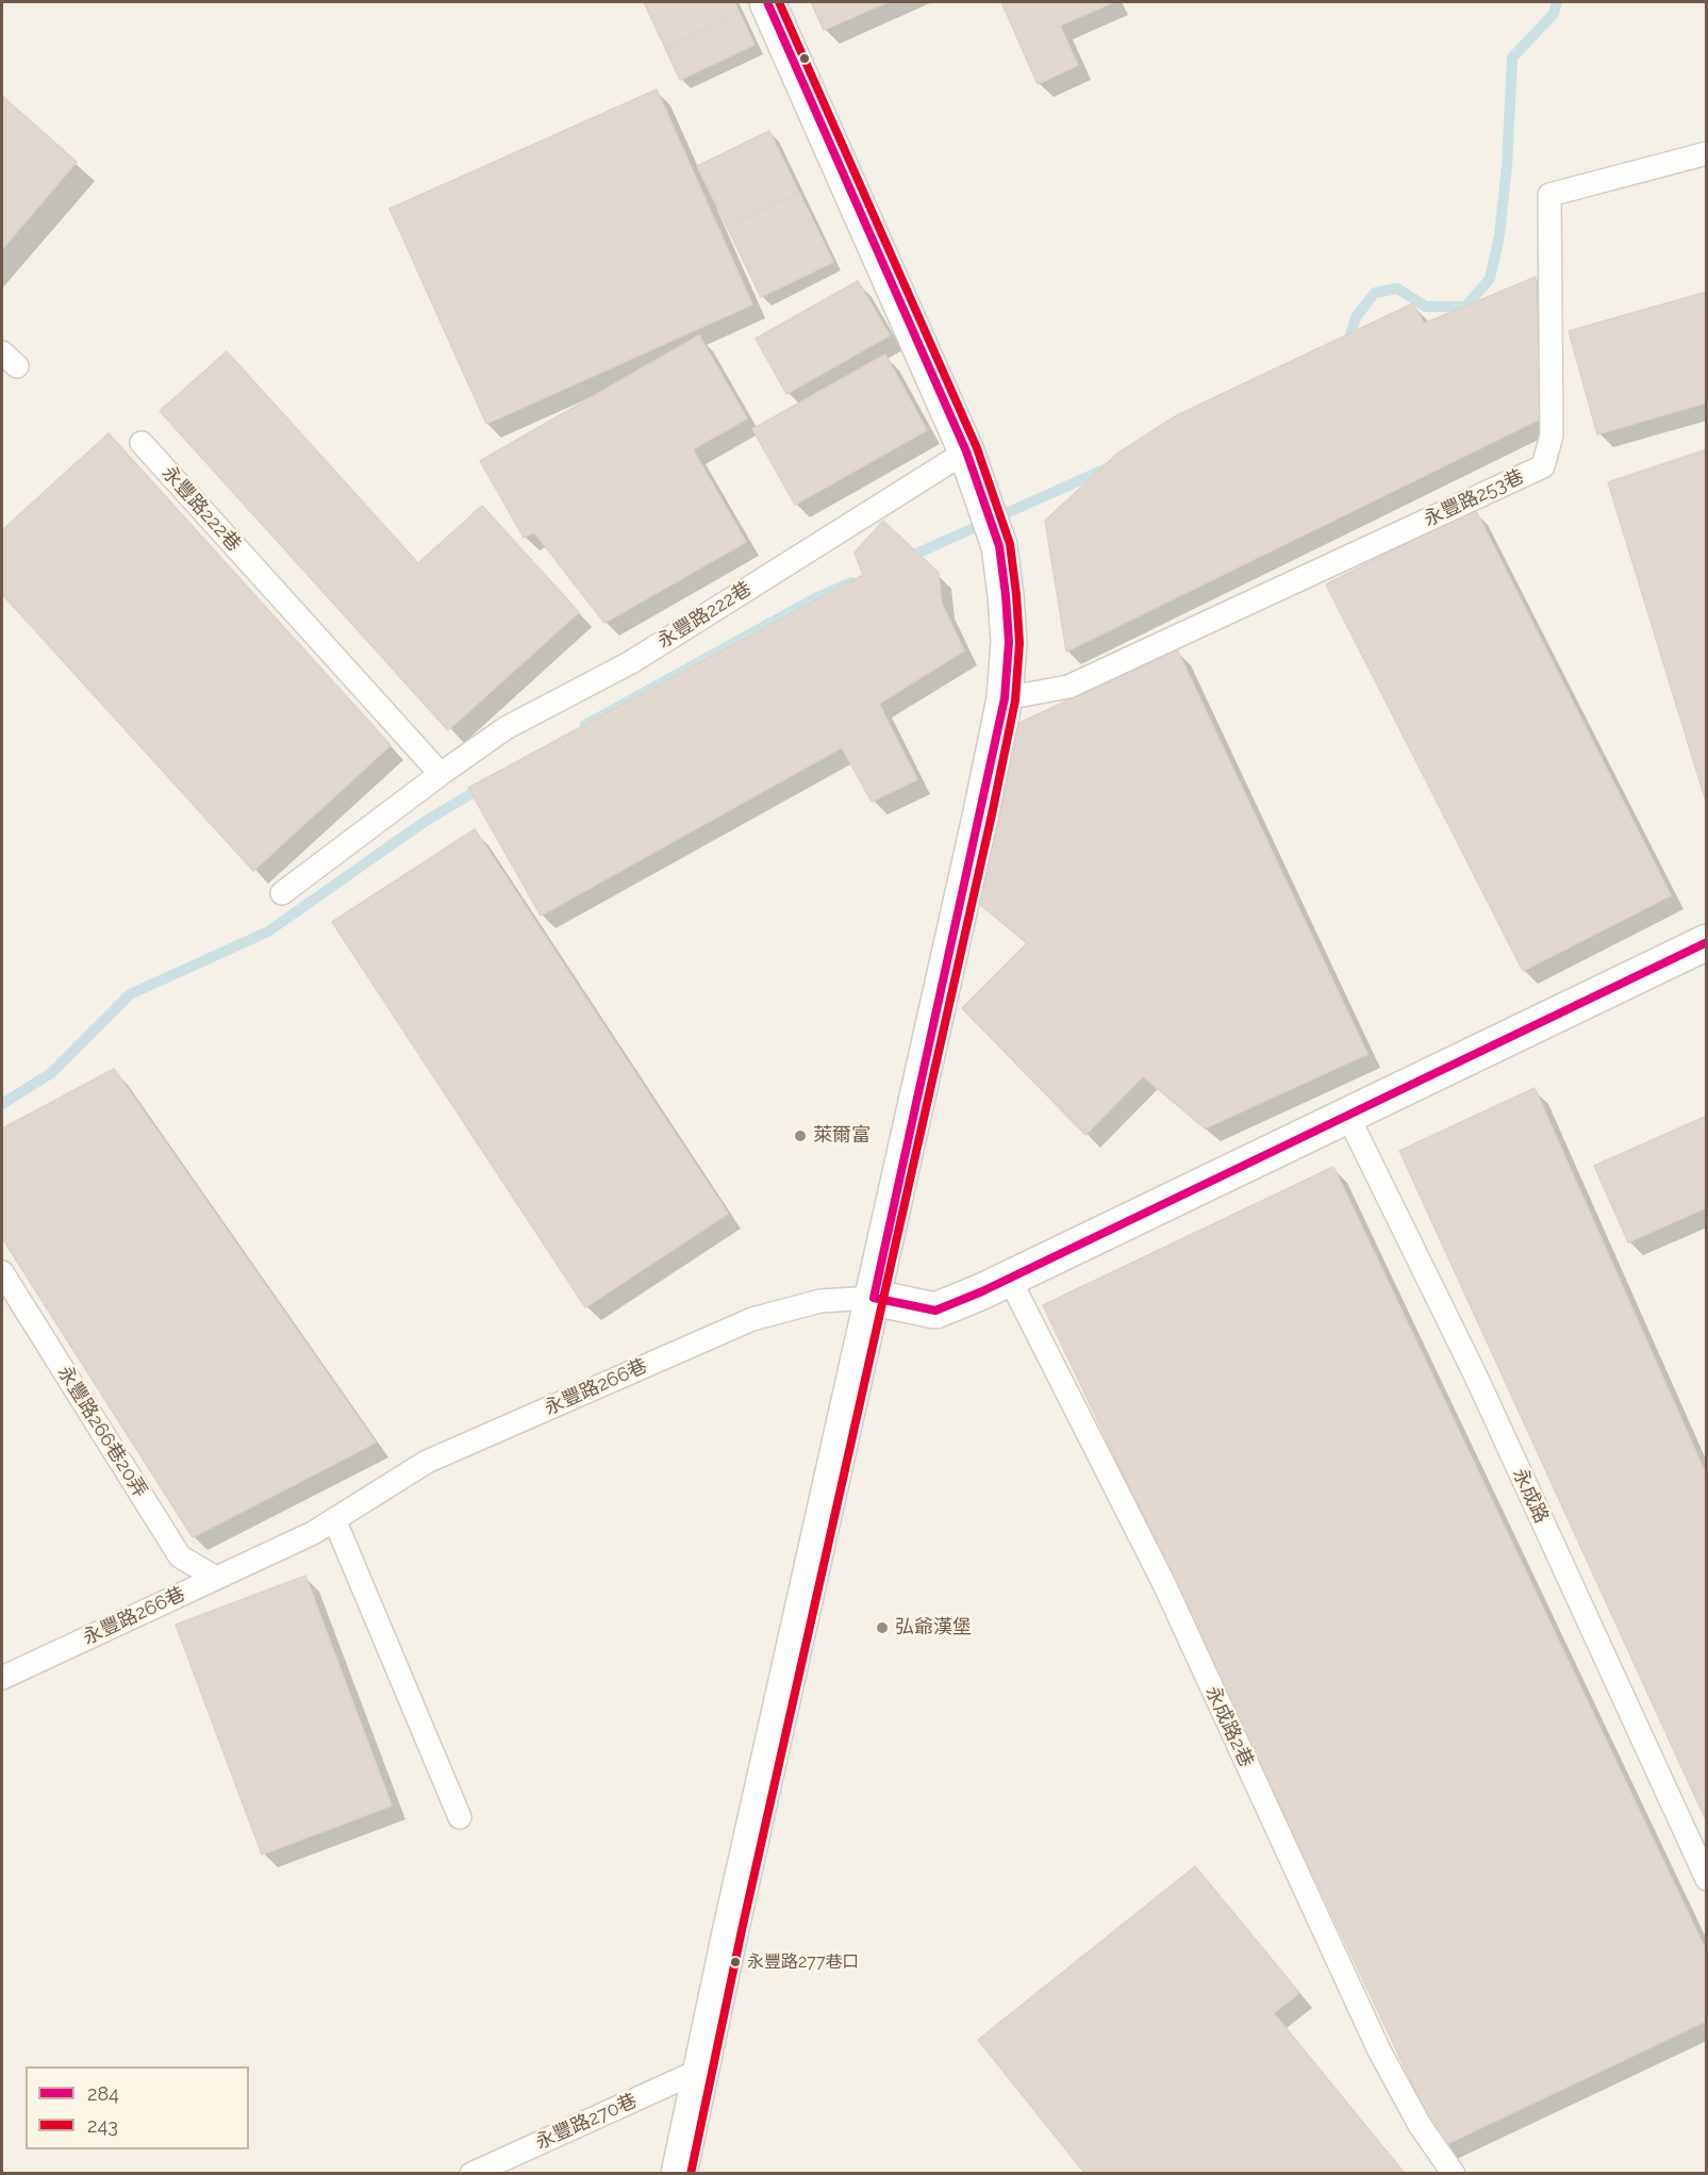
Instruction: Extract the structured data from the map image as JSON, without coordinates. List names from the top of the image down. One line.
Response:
{"streets":{"lane":["永豐路253巷","永豐路222巷","永豐路266巷","永豐路266巷20弄","永成路","永成路2巷","永豐路270巷"]},"crossings":[["永豐路266巷","永豐路266巷20弄"]],"places":["萊爾富","弘爺漢堡","永豐路277巷口"],"lines":["transit line 284","transit line 243"],"legend":["284","243"]}
